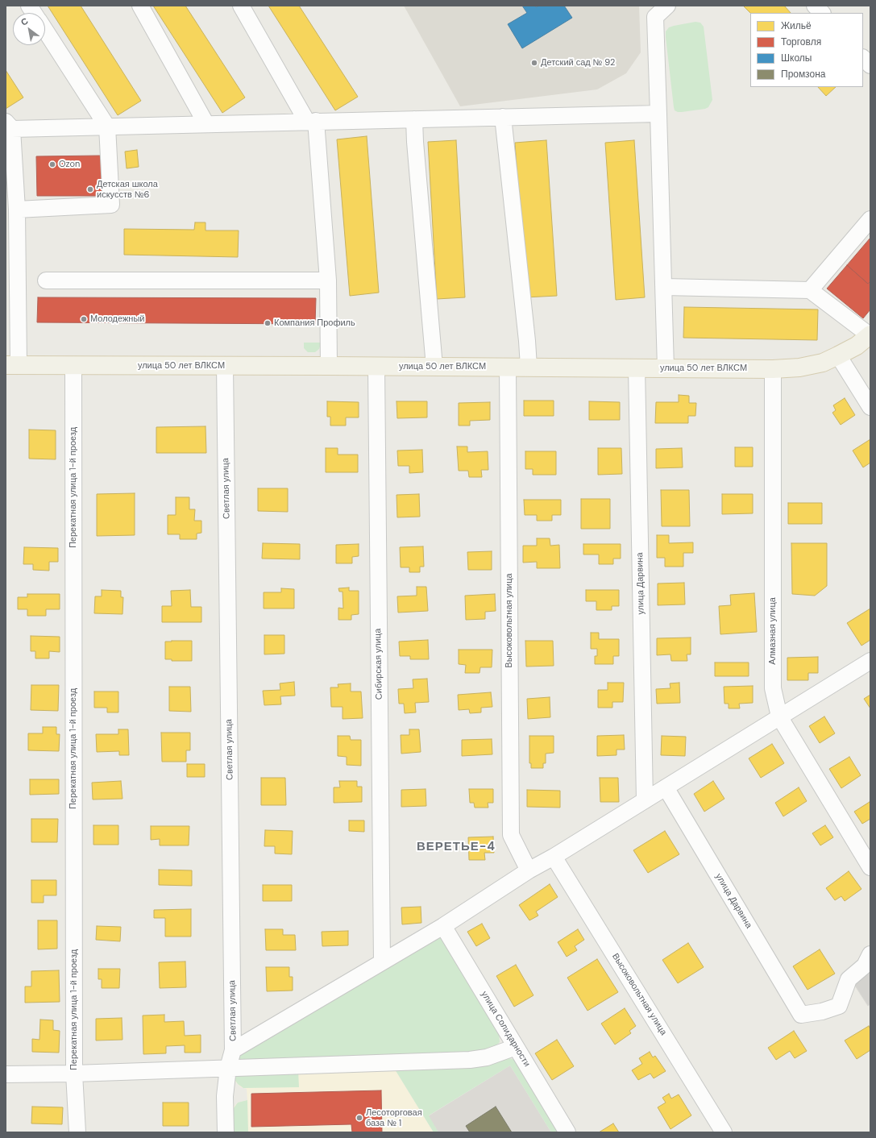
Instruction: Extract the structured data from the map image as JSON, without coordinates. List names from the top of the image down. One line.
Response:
{"streets":{"main road":["улица 50 лет ВЛКСМ"],"street":["Перекатная улица 1-й проезд","Светлая улица","улица Дарвина","Высоковольтная улица","Алмазная улица","Сибирская улица","улица Солидарности"]},"crossings":[["улица 50 лет ВЛКСМ","Перекатная улица 1-й проезд"],["улица 50 лет ВЛКСМ","Светлая улица"],["улица 50 лет ВЛКСМ","улица Дарвина"],["улица 50 лет ВЛКСМ","Высоковольтная улица"],["улица 50 лет ВЛКСМ","Алмазная улица"],["улица 50 лет ВЛКСМ","Сибирская улица"]],"districts":["ВЕРЕТЬЕ-4"],"places":["Детский сад № 92","Ozon","Детская школа искусств №6","Молодежный","Компания Профиль","Лесоторговая база № 1"],"legend":["Жильё","Торговля","Школы","Промзона"],"north":"top left"}
